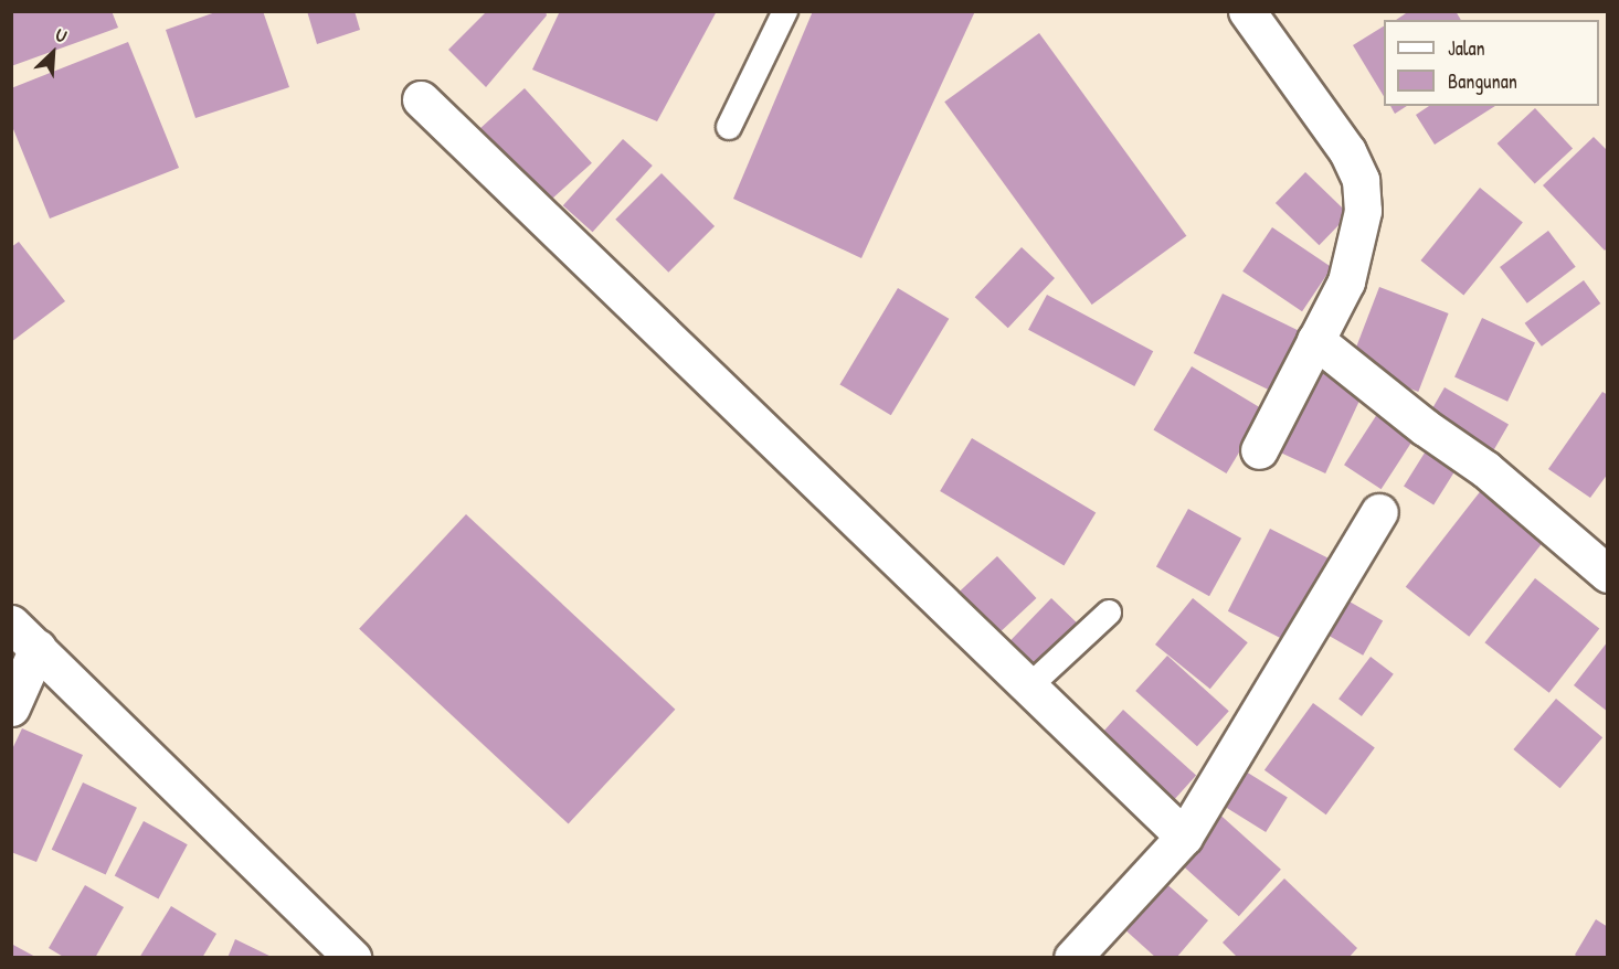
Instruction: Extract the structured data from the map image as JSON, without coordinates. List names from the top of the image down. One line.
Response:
{"legend":["Jalan","Bangunan"],"north":"top right"}
